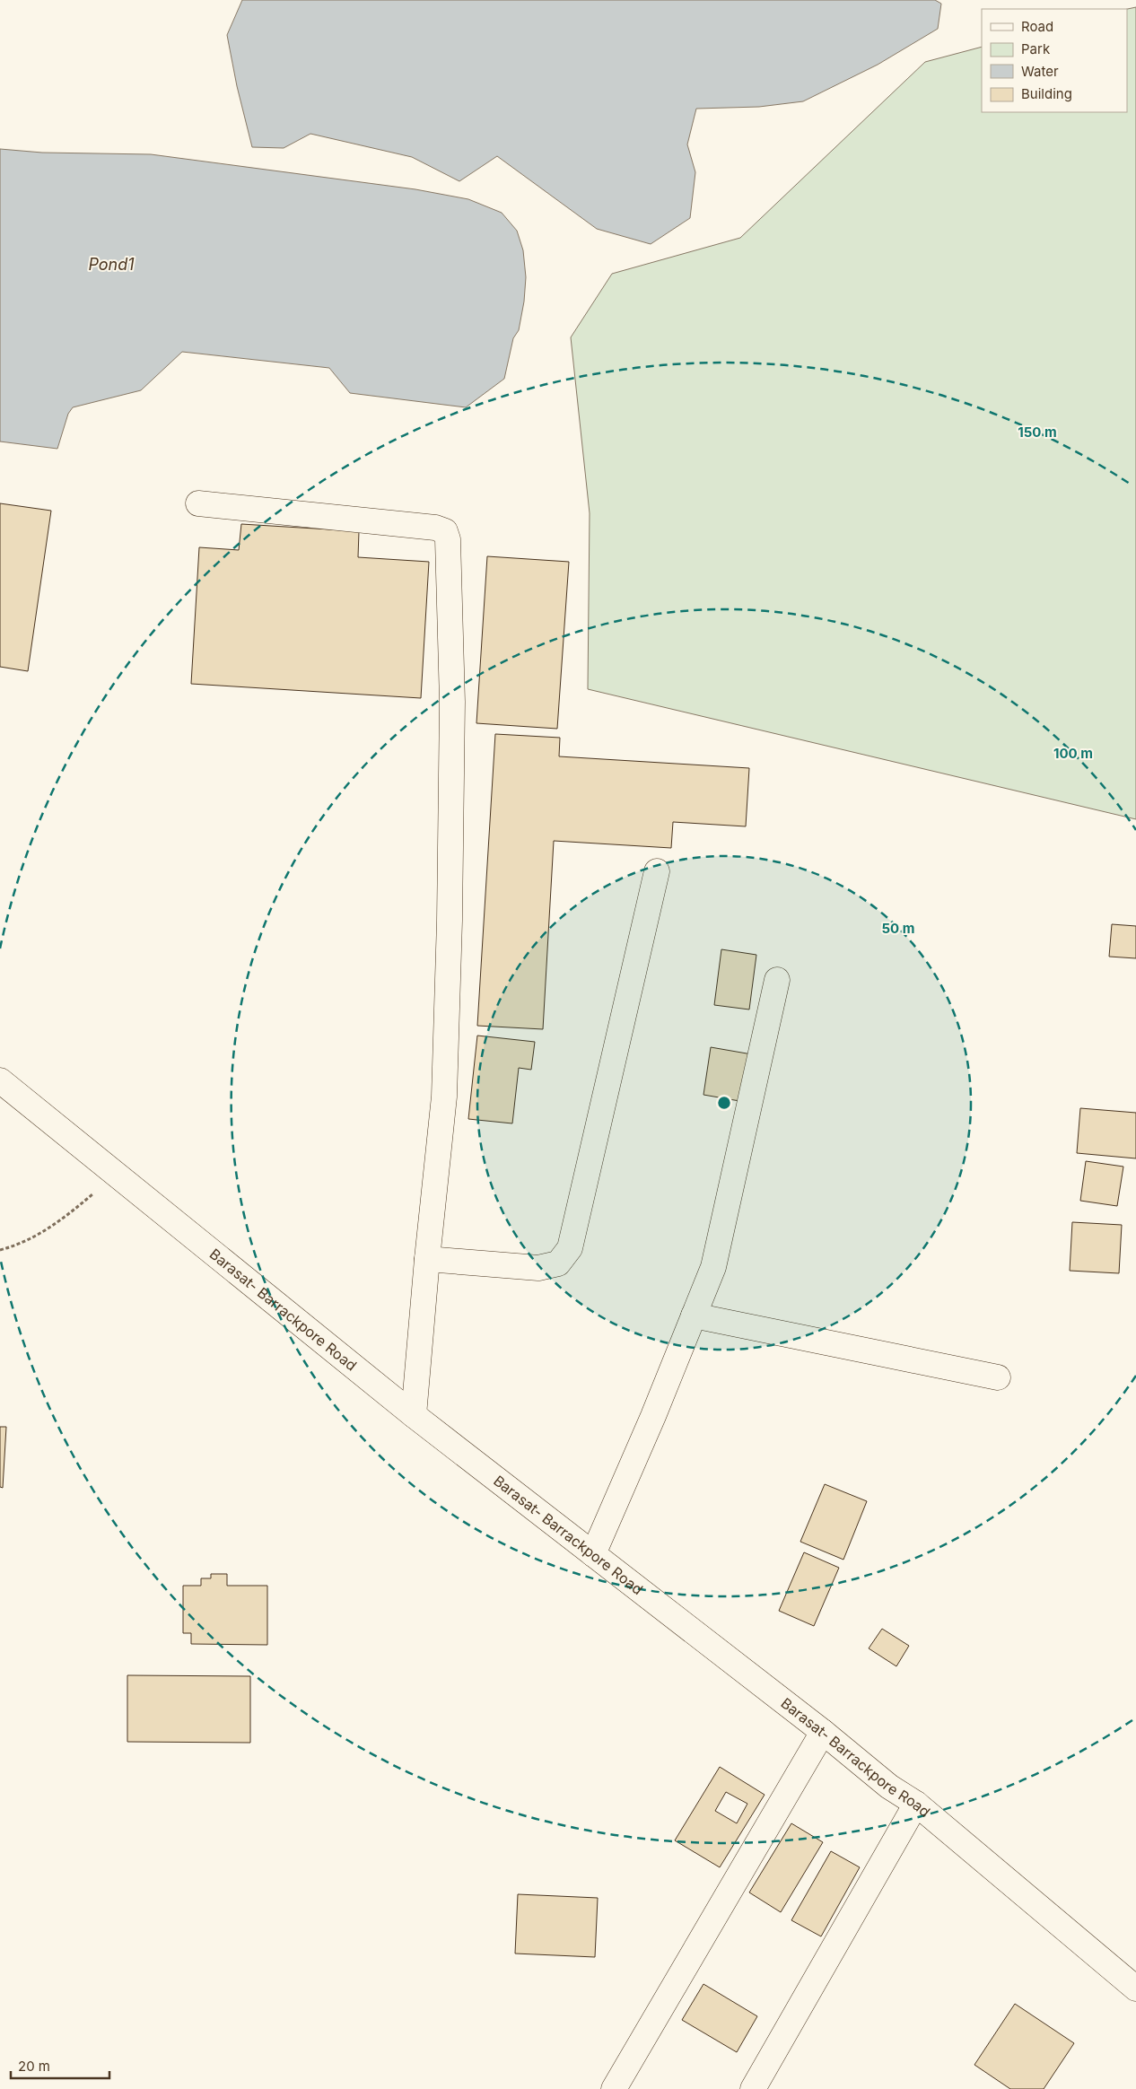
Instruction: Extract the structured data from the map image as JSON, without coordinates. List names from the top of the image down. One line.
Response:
{"streets":{"street":["Barasat- Barrackpore Road"]},"water":["Pond1"],"legend":["Road","Park","Water","Building"],"scale_bar":"20 m","rings":["150 m","100 m","50 m"]}
